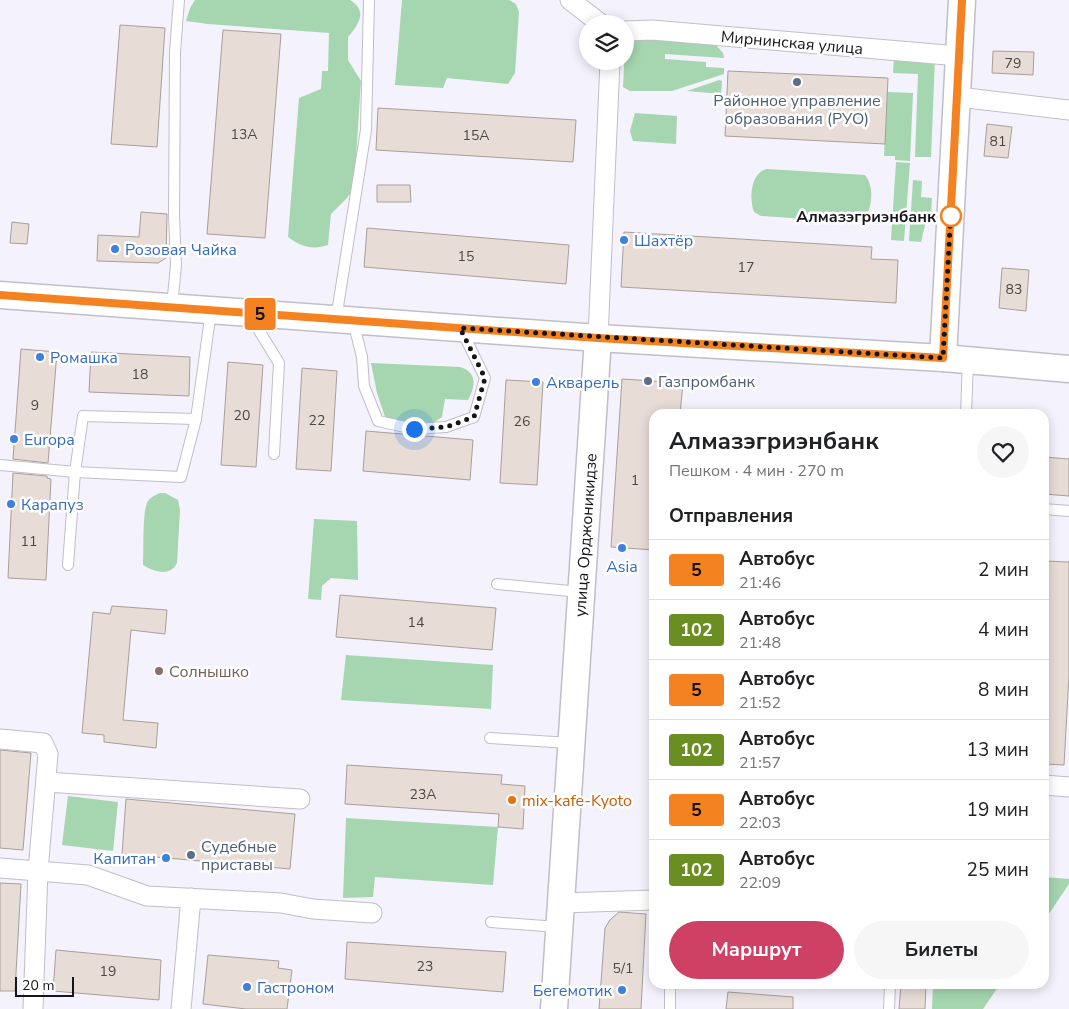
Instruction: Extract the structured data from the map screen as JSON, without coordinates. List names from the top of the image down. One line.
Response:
{"streets":{"main road":["улица Орджоникидзе"],"street":["Мирнинская улица"]},"places":["Районное управление образования (РУО)","Алмазэгриэнбанк","Шахтёр","Розовая Чайка","Ромашка","Газпромбанк","Акварель","Europa","Карапуз","Asia","Солнышко","mix-kafe-Kyoto","Судебные приставы","Капитан","Гастроном","Бегемотик"],"lines":["bus line 5"],"house_numbers":["79","13А","15А","81","15","17","83","18","9","20","22","26","1","11","14","23А","23","5/1","19"],"scale_bar":"20 m","page":{"on_map":"5","heading":[["Алмазэгриэнбанк","Пешком · 4 мин · 270 m"],"Отправления"],"list":[{"mark":"5","name":"Автобус","note":"21:46","value":"2 мин"},{"mark":"102","name":"Автобус","note":"21:48","value":"4 мин"},{"mark":"5","name":"Автобус","note":"21:52","value":"8 мин"},{"mark":"102","name":"Автобус","note":"21:57","value":"13 мин"},{"mark":"5","name":"Автобус","note":"22:03","value":"19 мин"},{"mark":"102","name":"Автобус","note":"22:09","value":"25 мин"}],"buttons":["Маршрут","Билеты"],"scale":"20 m"}}
